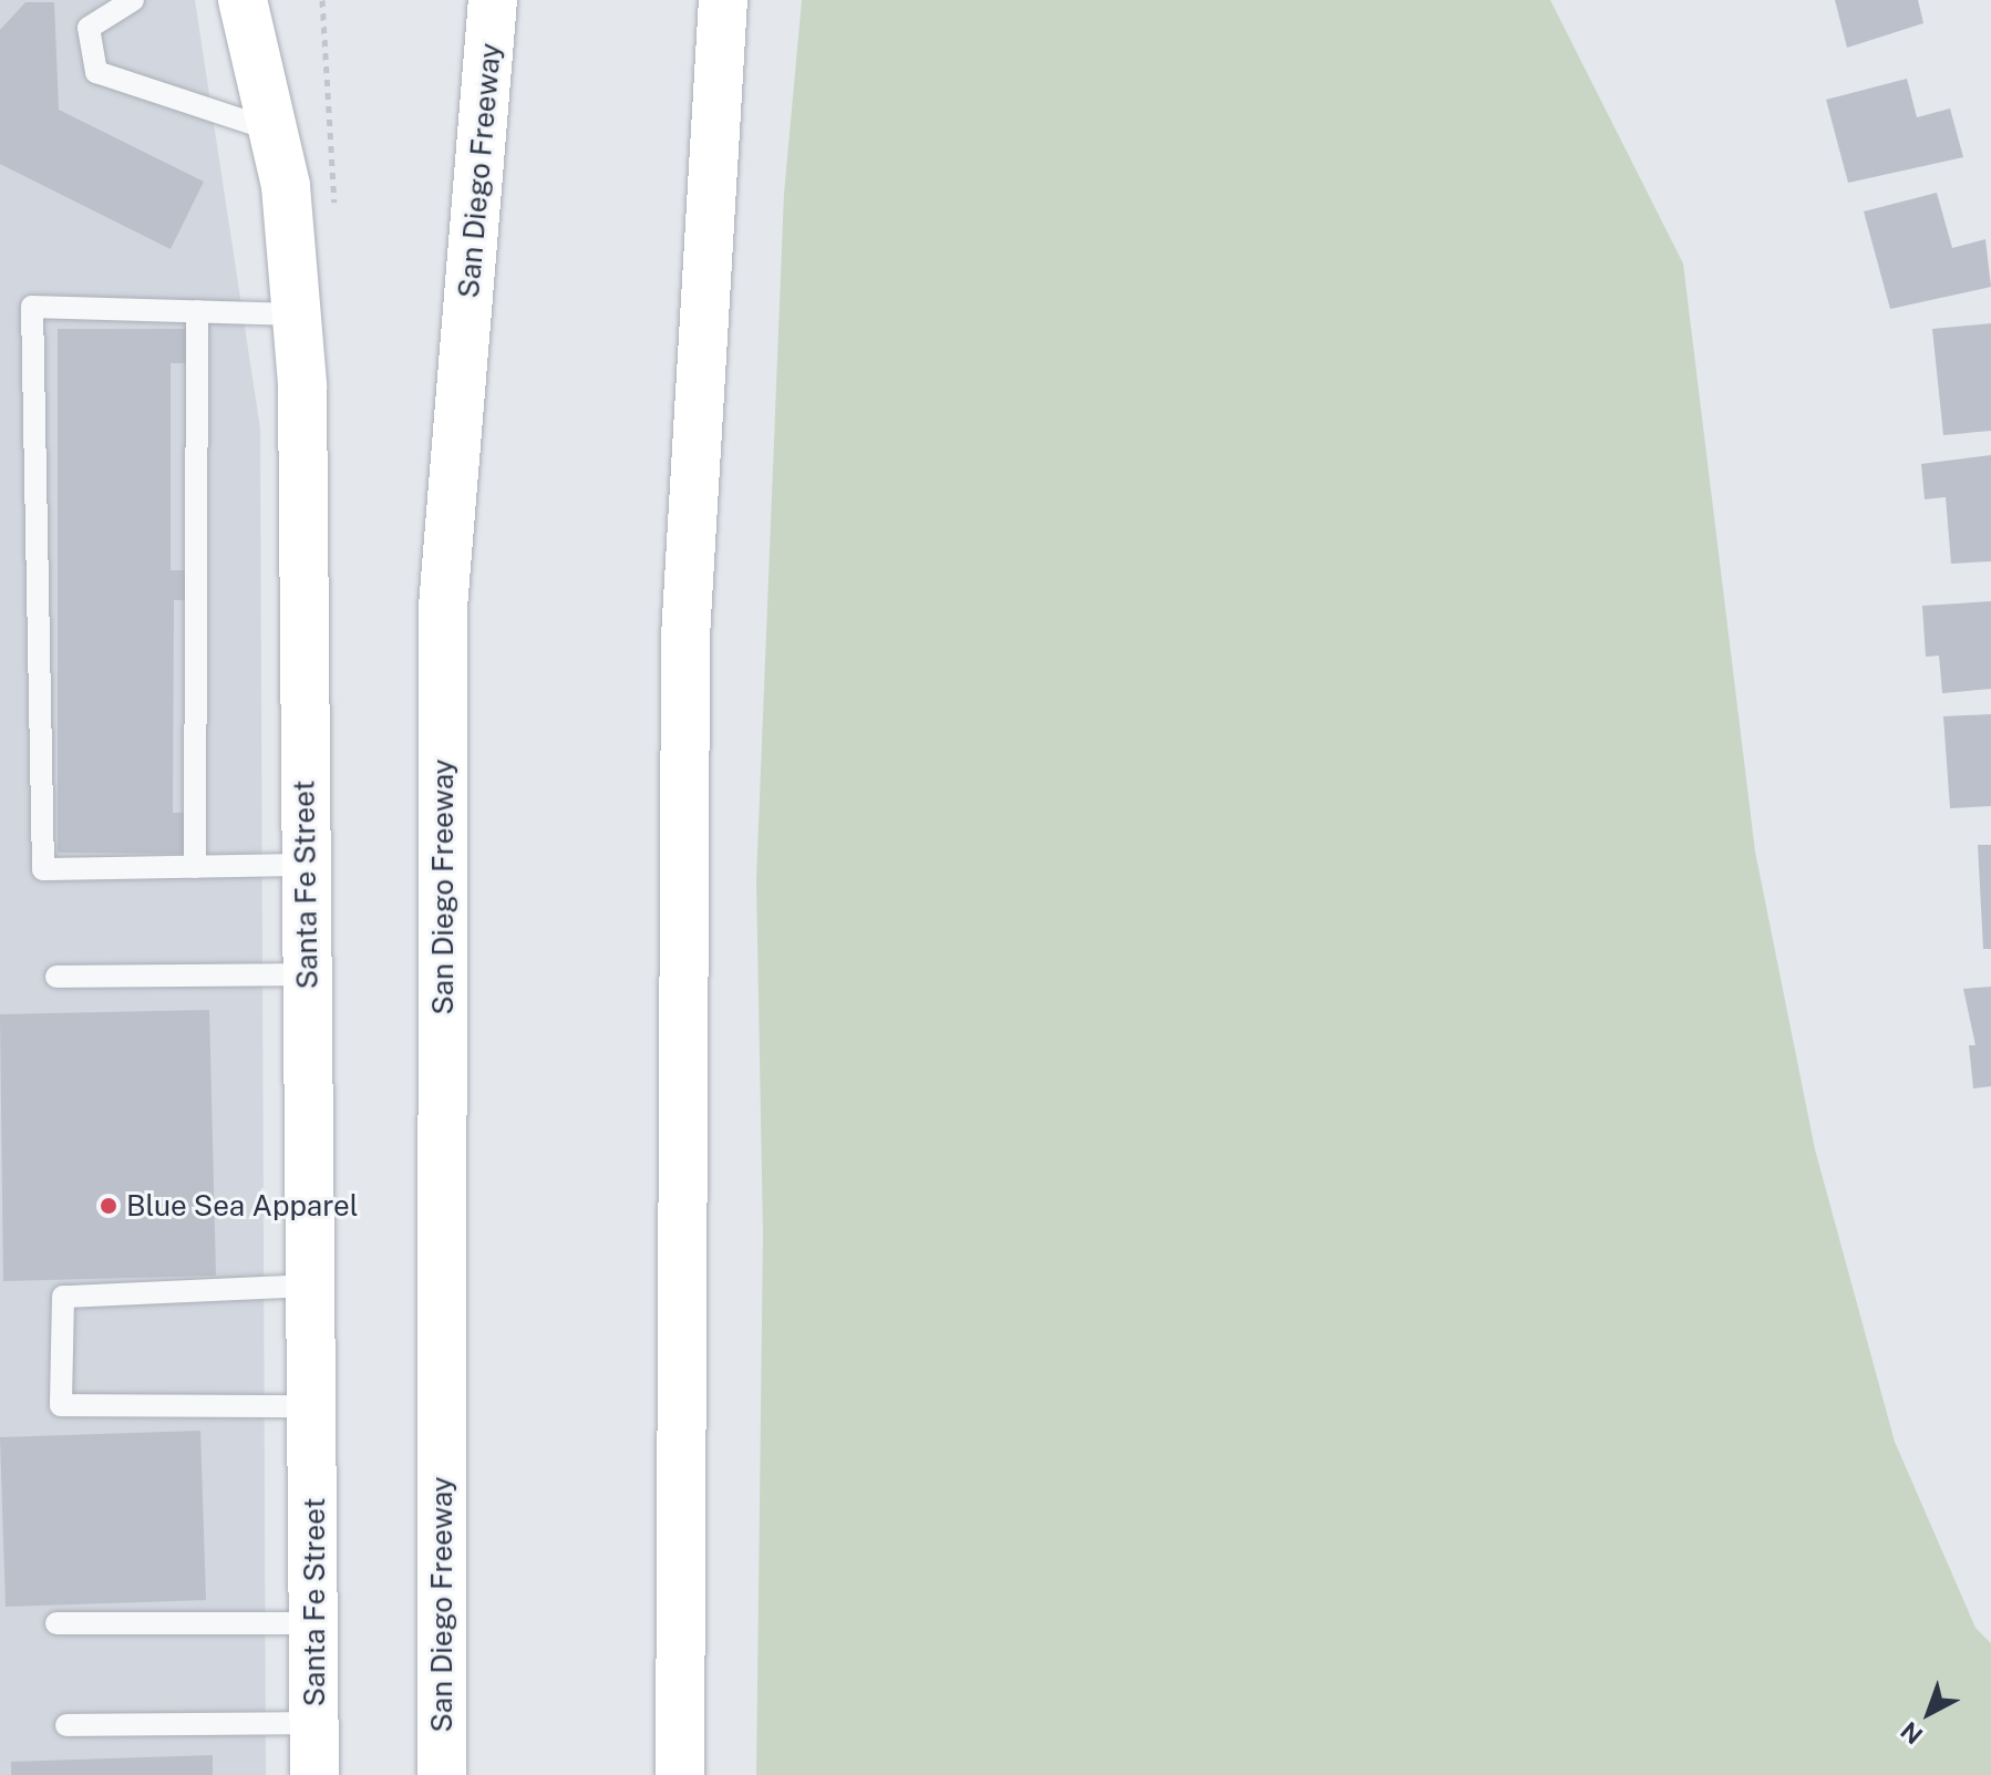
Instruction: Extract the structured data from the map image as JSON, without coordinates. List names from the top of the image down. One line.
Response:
{"streets":{"main road":["San Diego Freeway","Santa Fe Street"]},"places":["Blue Sea Apparel"],"north":"bottom left"}
